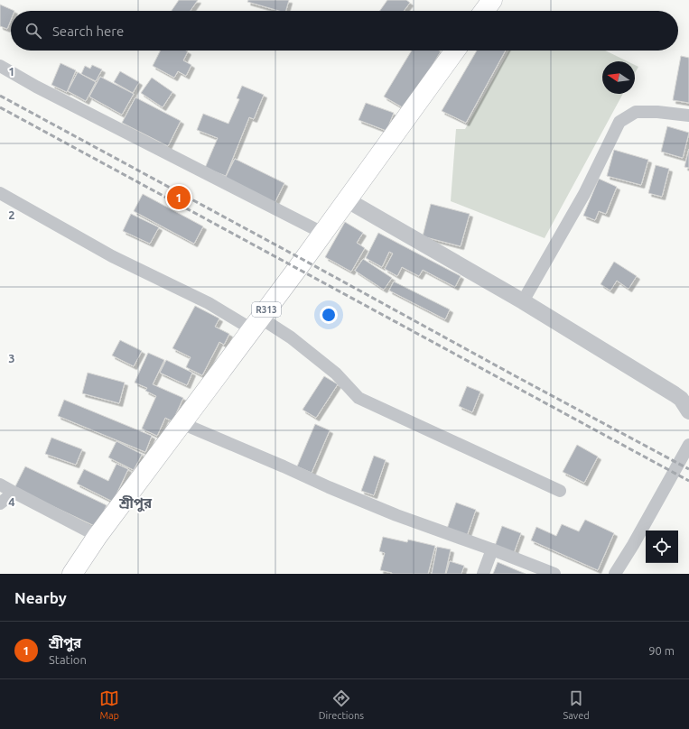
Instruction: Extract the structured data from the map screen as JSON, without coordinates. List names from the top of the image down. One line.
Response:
{"streets":{"main road":["R313"]},"districts":["শ্রীপুর"],"north":"left","page":{"search":"Search here","pins":"1","heading":"Nearby","list":[{"mark":"1","name":"শ্রীপুর","note":"Station","value":"90 m"}],"nav":["Map","Directions","Saved"]},"grid":{"rows":["1","2","3","4"]}}
